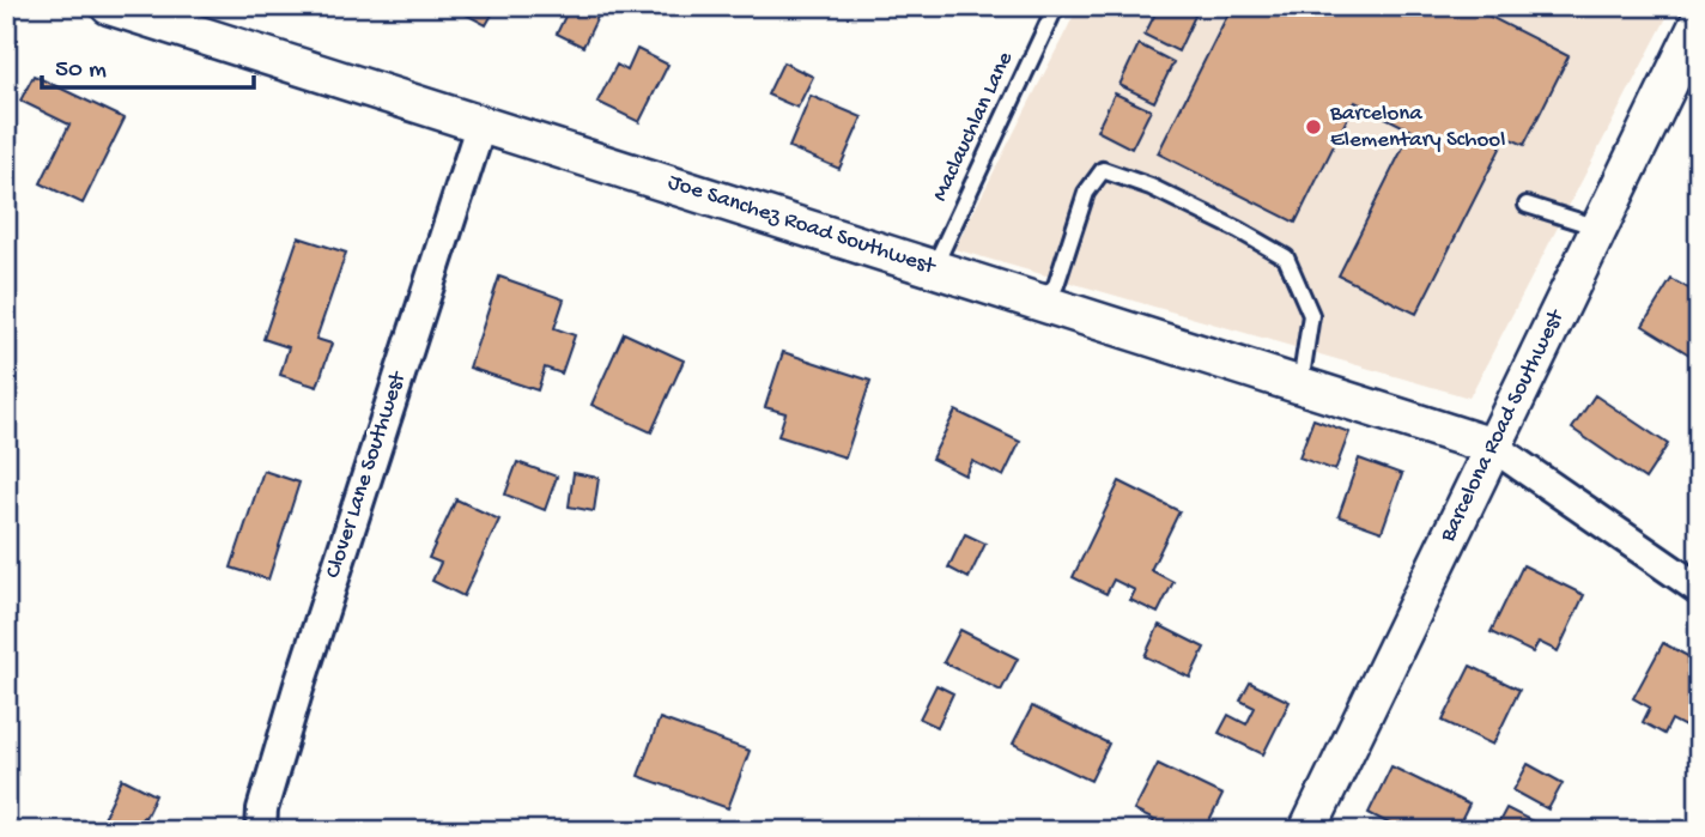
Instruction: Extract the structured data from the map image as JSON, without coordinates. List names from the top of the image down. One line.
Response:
{"streets":{"street":["Joe Sanchez Road Southwest","Barcelona Road Southwest","Clover Lane Southwest"],"lane":["Maclauchlan Lane"]},"crossings":[["Maclauchlan Lane","Joe Sanchez Road Southwest"],["Joe Sanchez Road Southwest","Barcelona Road Southwest"],["Joe Sanchez Road Southwest","Clover Lane Southwest"]],"places":["Barcelona Elementary School"],"scale_bar":"50 m"}
